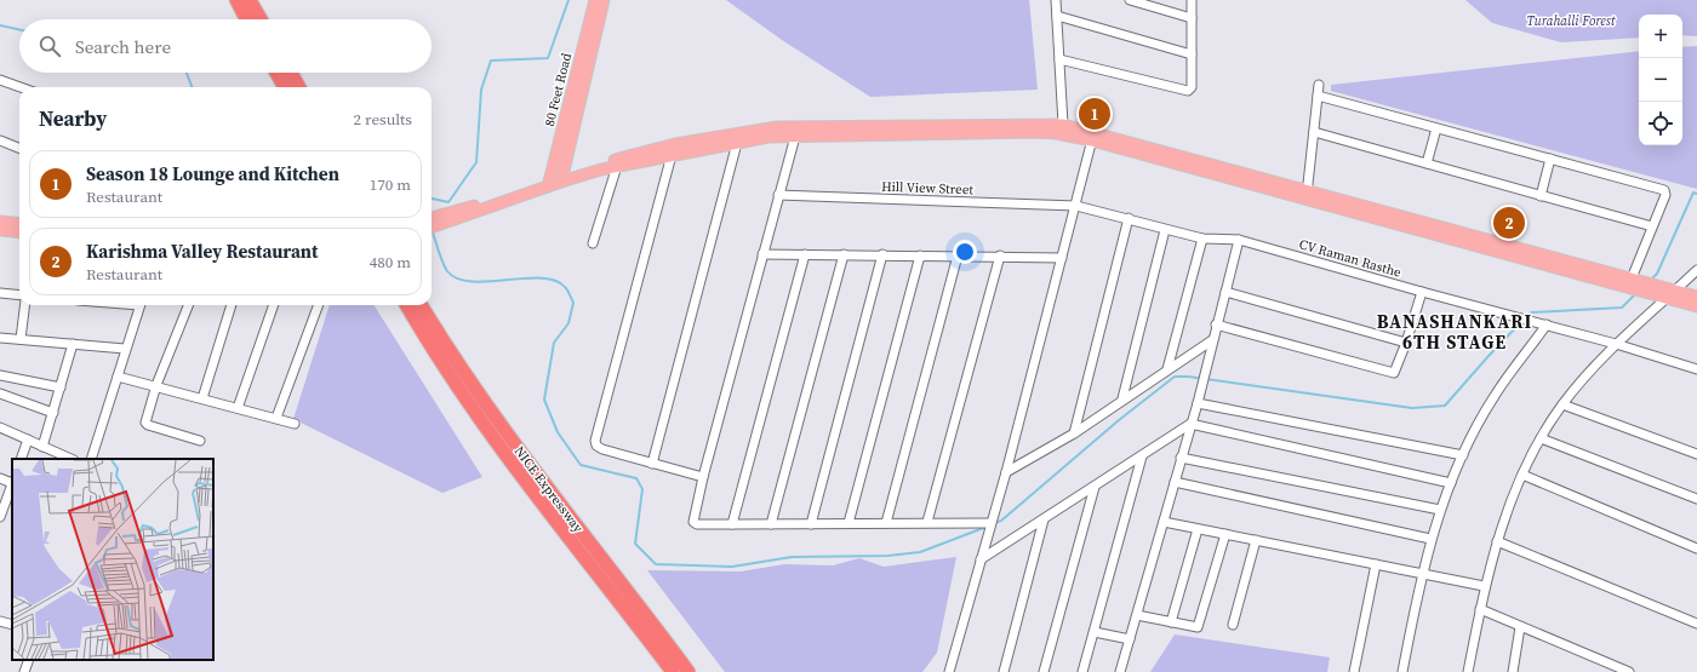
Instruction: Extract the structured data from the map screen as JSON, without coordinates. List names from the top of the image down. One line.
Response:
{"streets":{"highway":["NICE Expressway"],"main road":["80 Feet Road"],"street":["Hill View Street","CV Raman Rasthe"]},"crossings":[["Hill View Street","CV Raman Rasthe"]],"districts":["BANASHANKARI 6TH STAGE"],"parks":["Turahalli Forest"],"page":{"map_buttons":["+","−"],"search":"Search here","heading":["Nearby","2 results"],"pins":["1","2"],"list":[{"mark":"1","name":"Season 18 Lounge and Kitchen","note":"Restaurant","value":"170 m"},{"mark":"2","name":"Karishma Valley Restaurant","note":"Restaurant","value":"480 m"}]}}
